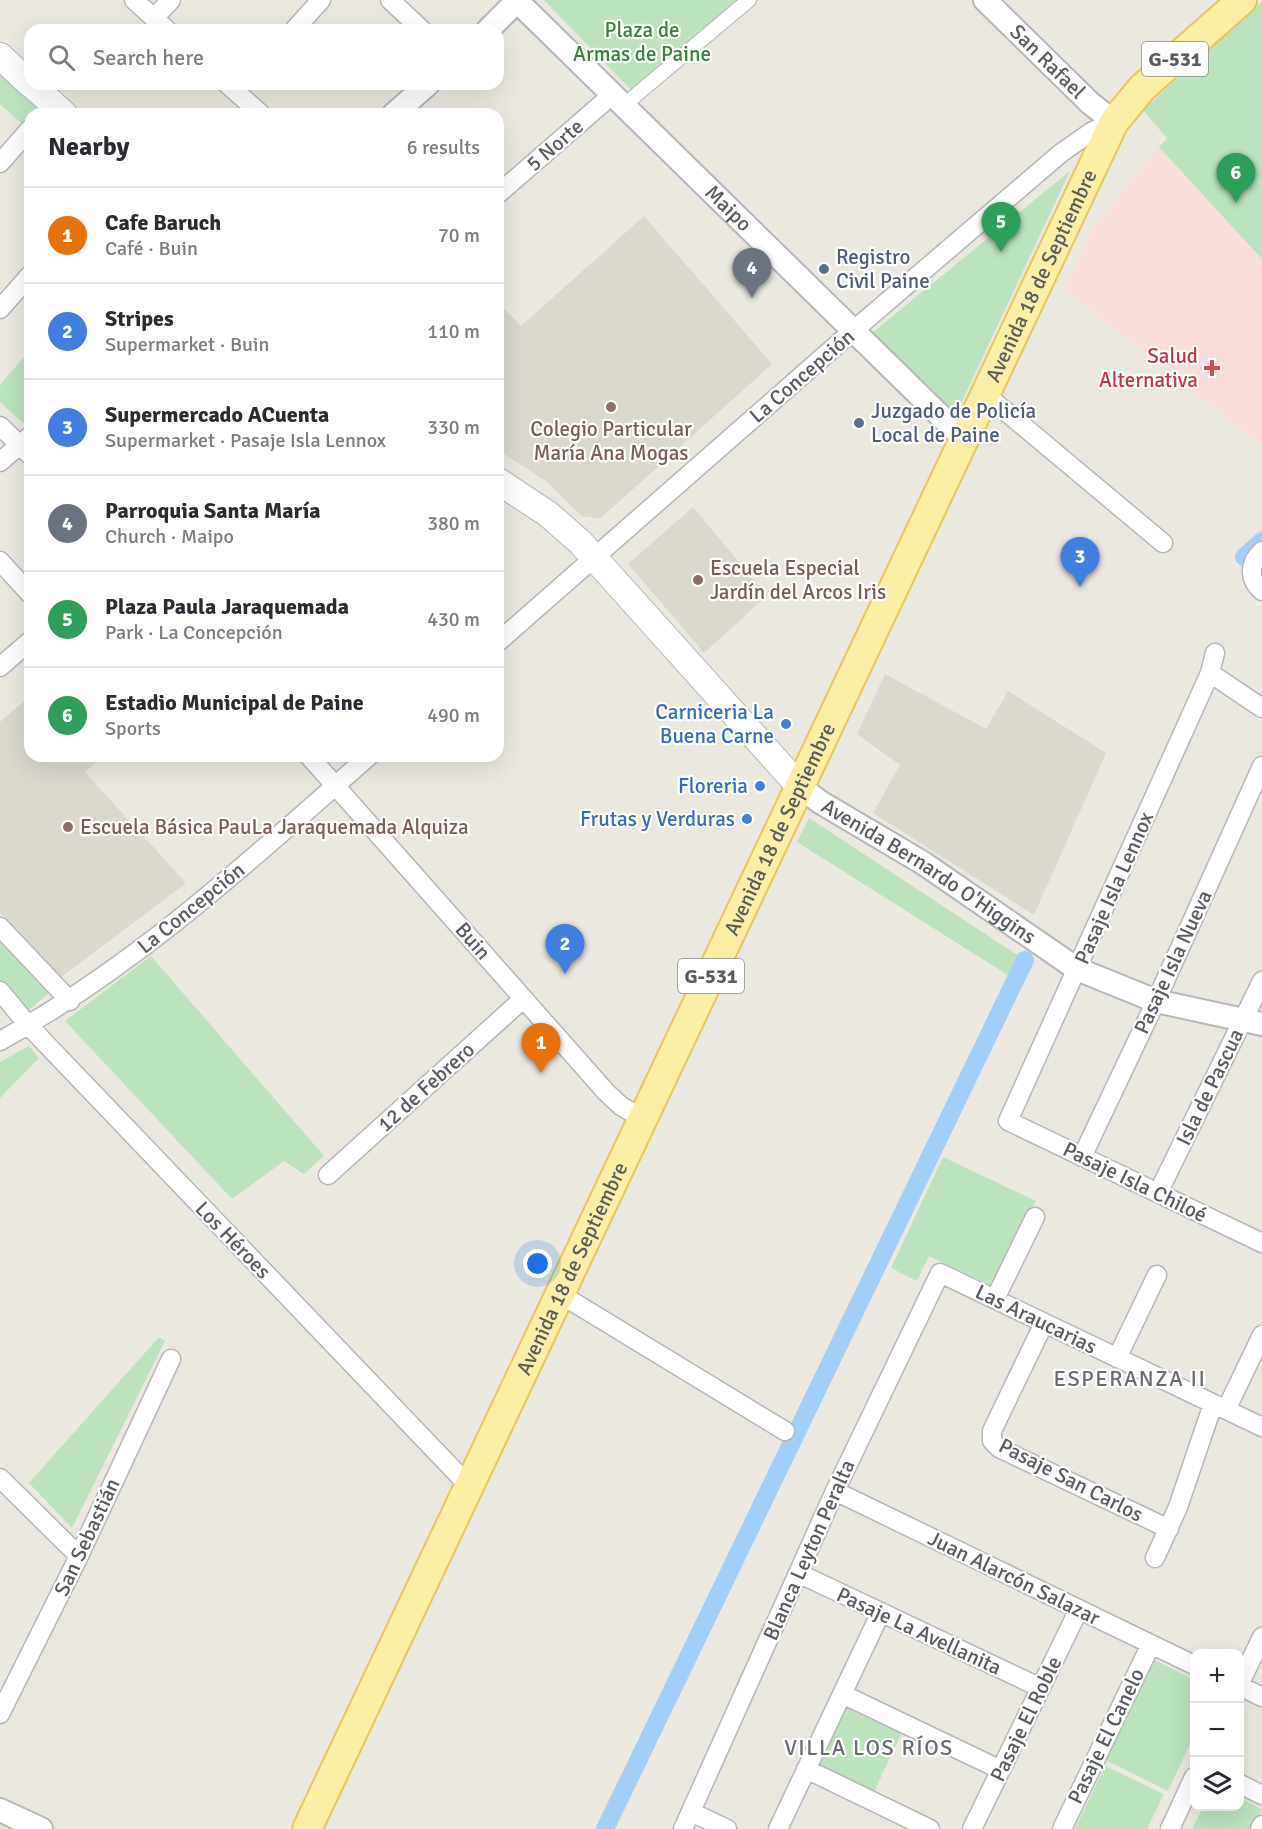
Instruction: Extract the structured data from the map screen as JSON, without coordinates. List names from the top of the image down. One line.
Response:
{"streets":{"main road":["G-531","Avenida 18 de Septiembre","Avenida Bernardo O'Higgins"],"street":["San Rafael","5 Norte","Maipo","La Concepción","Pasaje Isla Lennox","Buin","Pasaje Isla Nueva","12 de Febrero","Isla de Pascua","Pasaje Isla Chiloé","Los Héroes","Las Araucarias","Pasaje San Carlos","San Sebastián","Blanca Leyton Peralta","Juan Alarcón Salazar","Pasaje La Avellanita","Pasaje El Roble","Pasaje El Canelo"]},"crossings":[["San Rafael","Avenida 18 de Septiembre"],["San Rafael","La Concepción"],["5 Norte","Maipo"],["Maipo","Avenida 18 de Septiembre"],["Maipo","La Concepción"],["Avenida 18 de Septiembre","La Concepción"],["Avenida 18 de Septiembre","Avenida Bernardo O'Higgins"],["Avenida 18 de Septiembre","Buin"],["Avenida 18 de Septiembre","Los Héroes"],["La Concepción","Avenida Bernardo O'Higgins"],["La Concepción","Buin"],["La Concepción","Los Héroes"],["Avenida Bernardo O'Higgins","Pasaje Isla Lennox"],["Avenida Bernardo O'Higgins","Pasaje Isla Nueva"],["Avenida Bernardo O'Higgins","Isla de Pascua"],["Pasaje Isla Lennox","Pasaje Isla Chiloé"],["Buin","12 de Febrero"],["Pasaje Isla Nueva","Pasaje Isla Chiloé"],["Isla de Pascua","Pasaje Isla Chiloé"],["Las Araucarias","Pasaje San Carlos"],["Las Araucarias","Blanca Leyton Peralta"],["Blanca Leyton Peralta","Juan Alarcón Salazar"],["Blanca Leyton Peralta","Pasaje La Avellanita"],["Juan Alarcón Salazar","Pasaje El Roble"],["Juan Alarcón Salazar","Pasaje El Canelo"],["Pasaje La Avellanita","Pasaje El Roble"]],"districts":["ESPERANZA II","VILLA LOS RÍOS"],"parks":["Plaza de Armas de Paine"],"places":{"other":["Registro Civil Paine","Colegio Particular María Ana Mogas","Juzgado de Policía Local de Paine","Escuela Especial Jardín del Arcos Iris","Carniceria La Buena Carne","Floreria","Frutas y Verduras","Escuela Básica PauLa Jaraquemada Alquiza"],"health":["Salud Alternativa"]},"page":{"search":"Search here","heading":["Nearby","6 results"],"pins":["6","5","4","3","2","1"],"list":[{"mark":"1","name":"Cafe Baruch","note":"Café · Buin","value":"70 m"},{"mark":"2","name":"Stripes","note":"Supermarket · Buin","value":"110 m"},{"mark":"3","name":"Supermercado ACuenta","note":"Supermarket · Pasaje Isla Lennox","value":"330 m"},{"mark":"4","name":"Parroquia Santa María","note":"Church · Maipo","value":"380 m"},{"mark":"5","name":"Plaza Paula Jaraquemada","note":"Park · La Concepción","value":"430 m"},{"mark":"6","name":"Estadio Municipal de Paine","note":"Sports","value":"490 m"}],"map_buttons":["+","−"]}}
